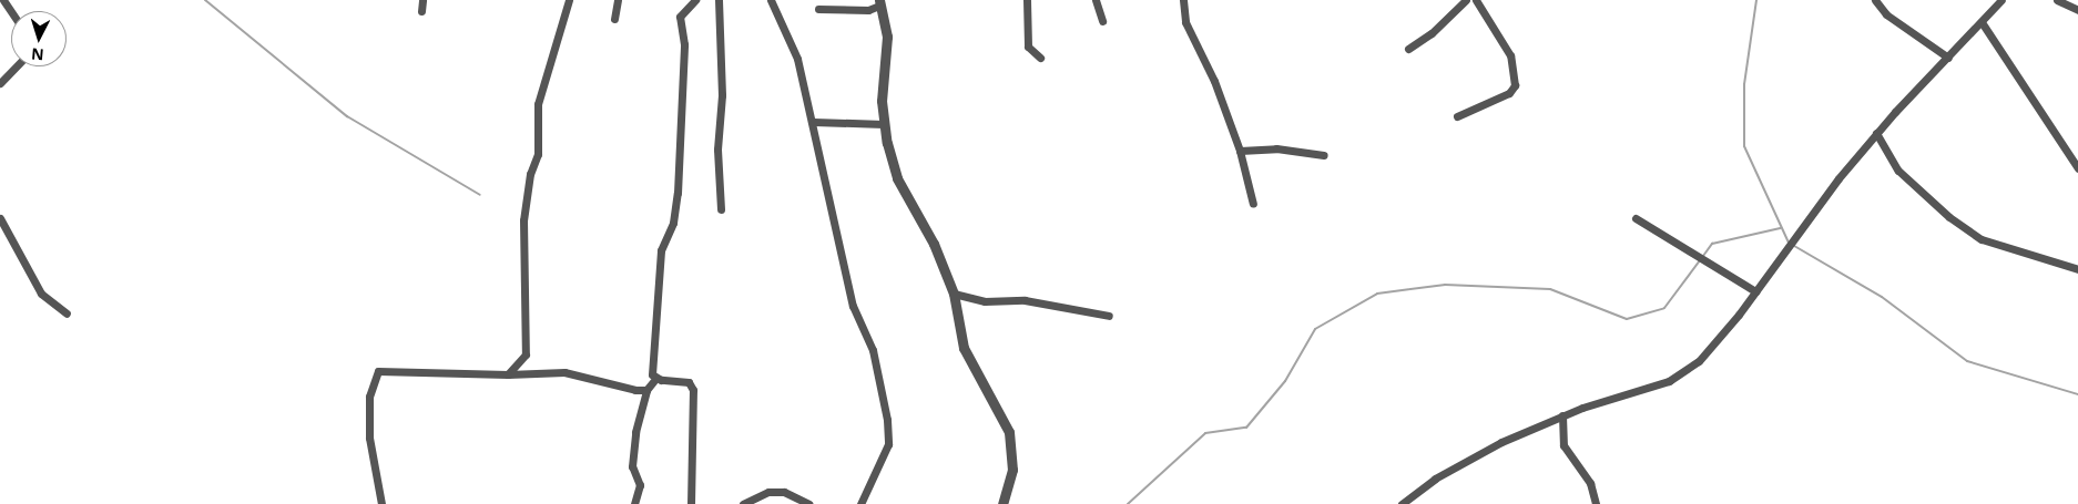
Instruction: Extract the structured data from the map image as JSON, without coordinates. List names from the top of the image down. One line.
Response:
{"north":"bottom"}
